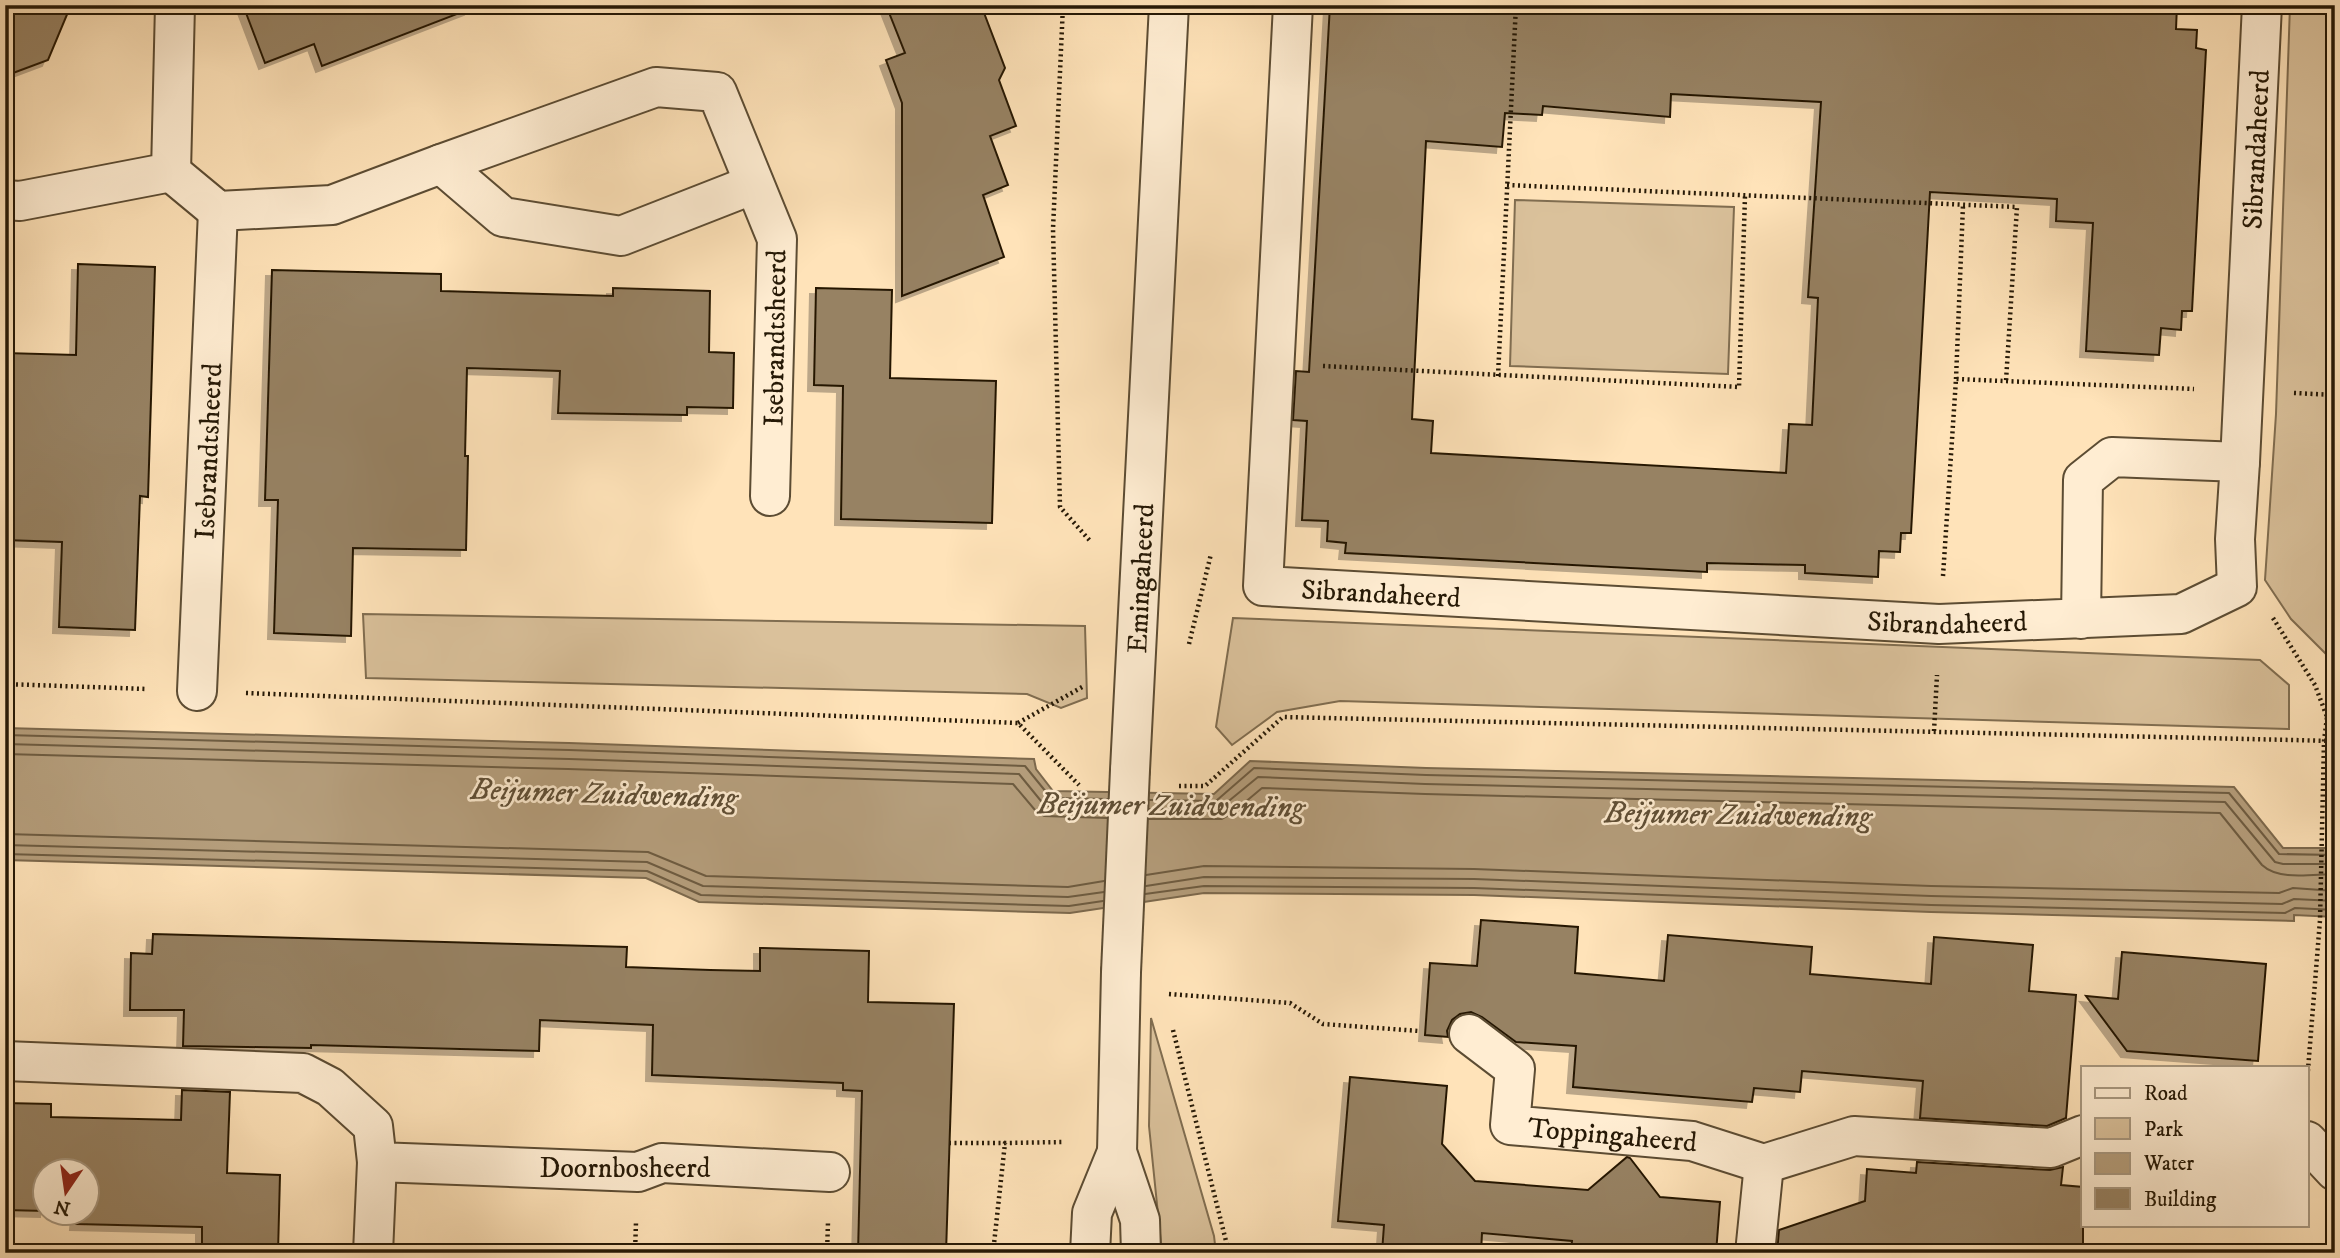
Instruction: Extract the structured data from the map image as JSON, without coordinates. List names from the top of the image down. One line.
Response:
{"streets":{"street":["Sibrandaheerd","Isebrandtsheerd","Emingaheerd","Toppingaheerd","Doornbosheerd"]},"water":["Beijumer Zuidwending"],"legend":["Road","Park","Water","Building"],"north":"bottom"}
